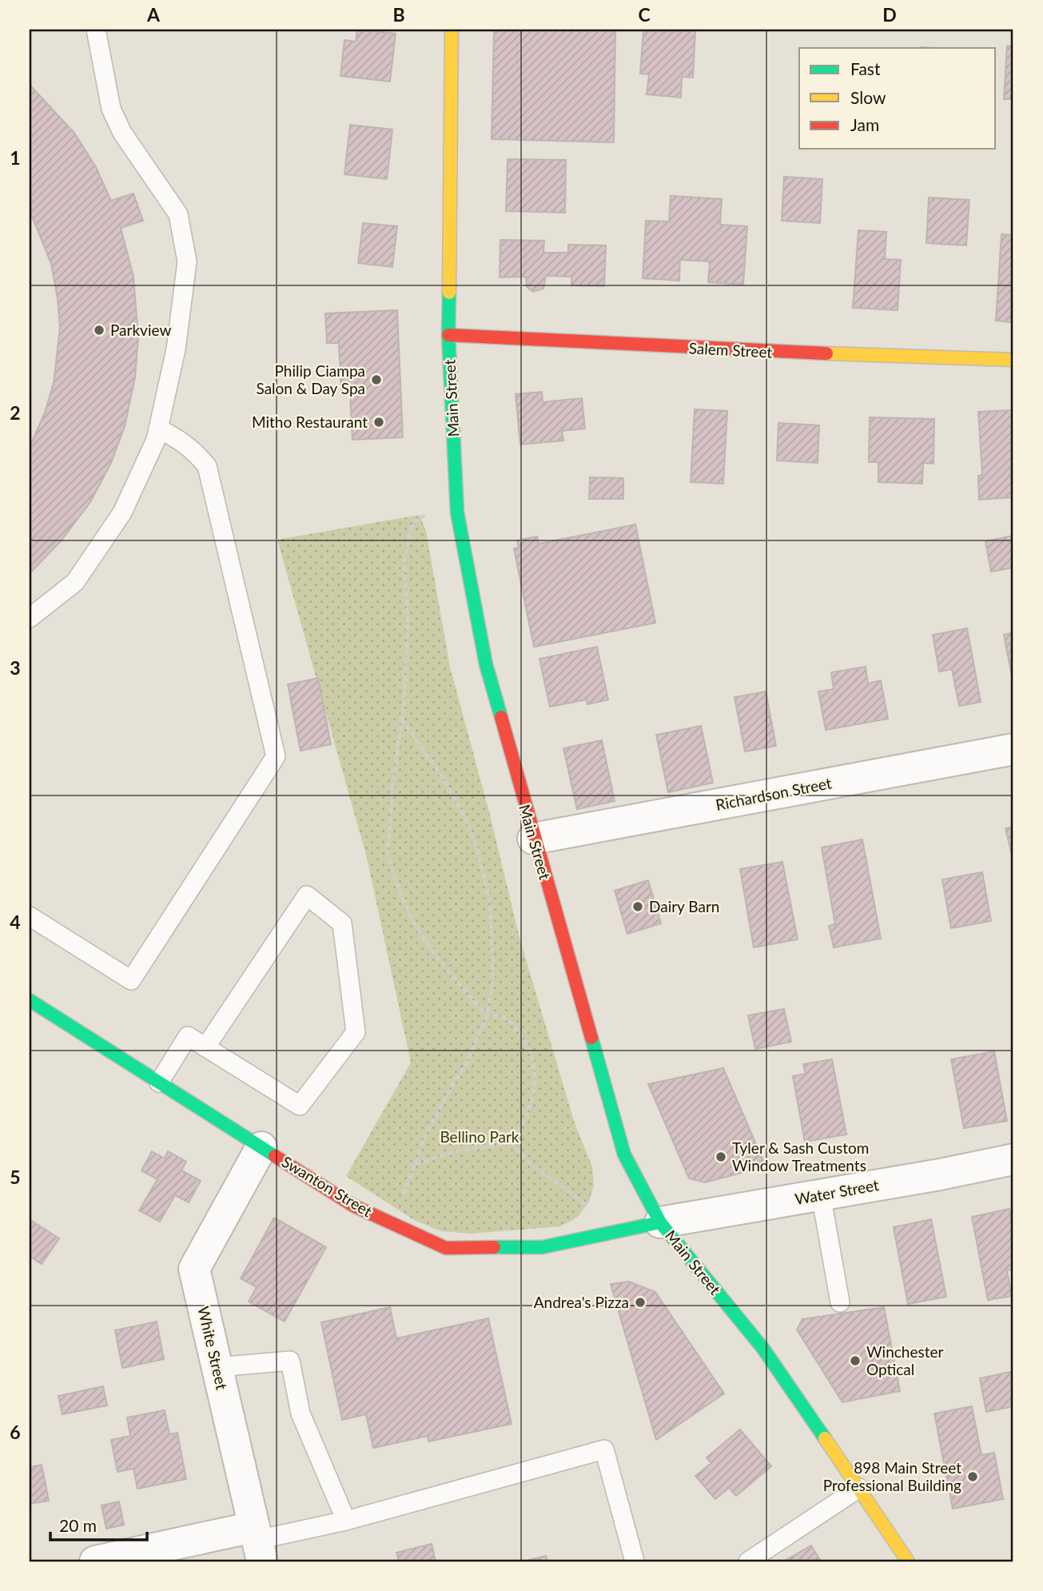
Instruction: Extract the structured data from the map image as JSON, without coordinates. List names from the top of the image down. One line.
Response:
{"streets":{"main road":["Salem Street","Main Street","Swanton Street"],"street":["Richardson Street","Water Street","White Street"]},"crossings":[["Salem Street","Main Street"],["Main Street","Richardson Street"],["Main Street","Swanton Street"],["Main Street","Water Street"],["Swanton Street","Water Street"],["Swanton Street","White Street"]],"parks":["Bellino Park"],"places":["Parkview","Philip Ciampa Salon & Day Spa","Mitho Restaurant","Dairy Barn","Tyler & Sash Custom Window Treatments","Andrea's Pizza","Winchester Optical","898 Main Street Professional Building"],"legend":["Fast","Slow","Jam"],"scale_bar":"20 m","grid":{"columns":["A","B","C","D"],"rows":["1","2","3","4","5","6"]}}
